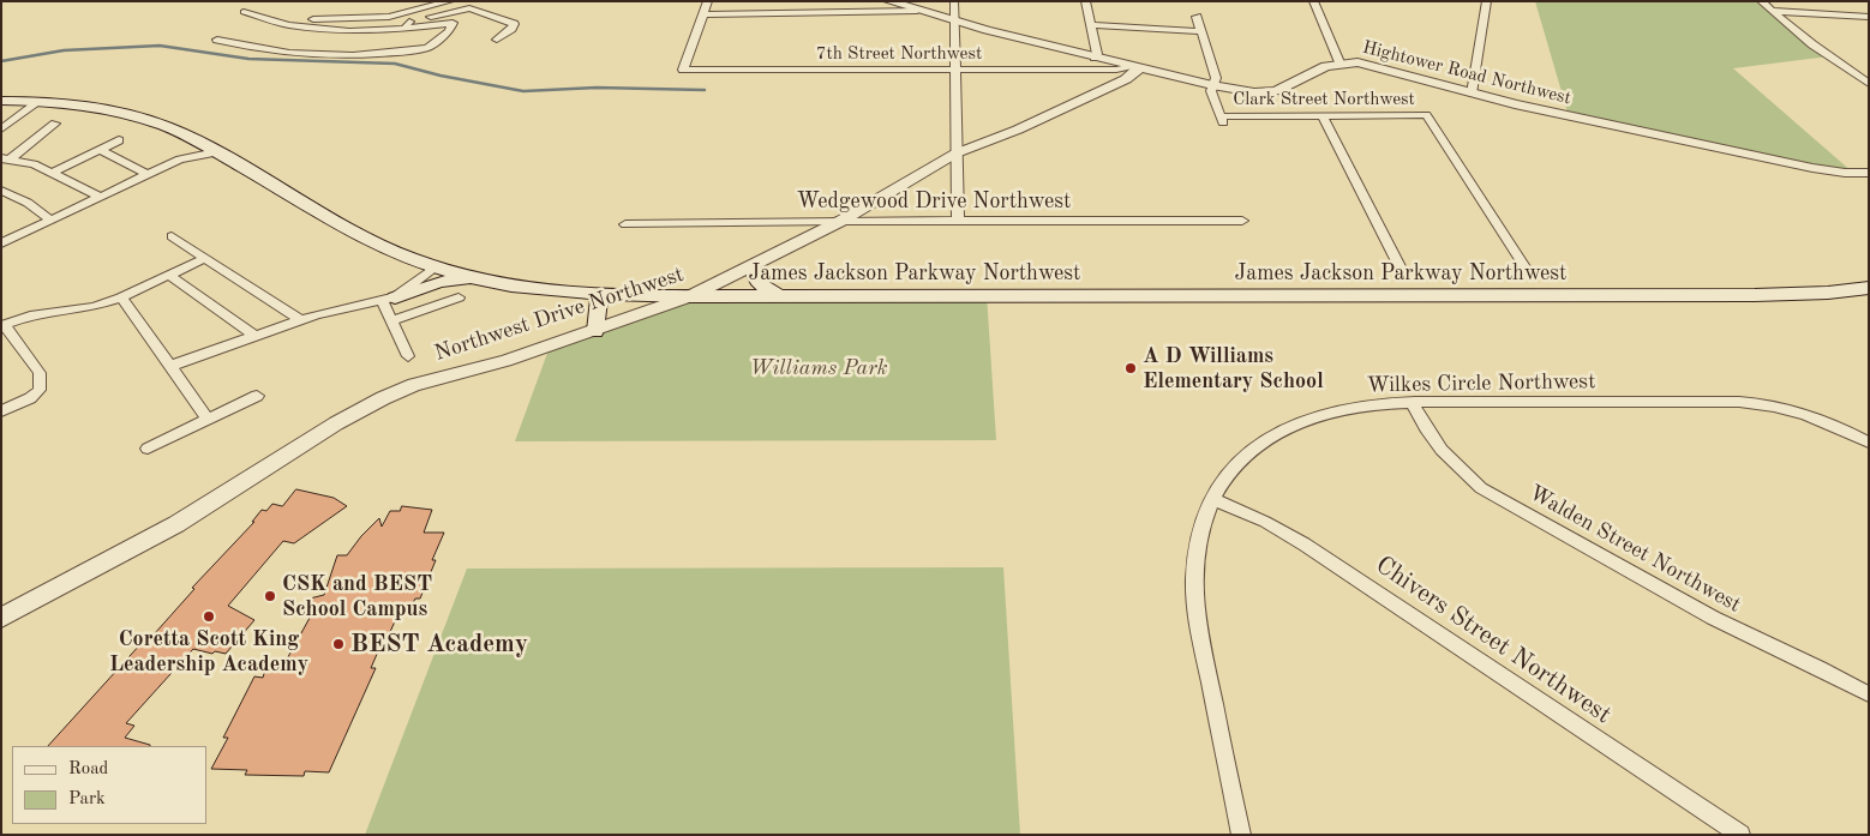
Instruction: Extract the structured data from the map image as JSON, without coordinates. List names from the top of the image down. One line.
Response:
{"streets":{"main road":["James Jackson Parkway Northwest"],"street":["7th Street Northwest","Hightower Road Northwest","Clark Street Northwest","Wedgewood Drive Northwest","Northwest Drive Northwest","Wilkes Circle Northwest","Walden Street Northwest","Chivers Street Northwest"]},"crossings":[["7th Street Northwest","Hightower Road Northwest"],["7th Street Northwest","Northwest Drive Northwest"],["Hightower Road Northwest","Clark Street Northwest"],["Hightower Road Northwest","Northwest Drive Northwest"],["Wedgewood Drive Northwest","Northwest Drive Northwest"],["James Jackson Parkway Northwest","Northwest Drive Northwest"],["Wilkes Circle Northwest","Walden Street Northwest"],["Wilkes Circle Northwest","Chivers Street Northwest"]],"parks":["Williams Park"],"places":["A D Williams Elementary School","CSK and BEST School Campus","Coretta Scott King Leadership Academy","BEST Academy"],"legend":["Road","Park"]}
